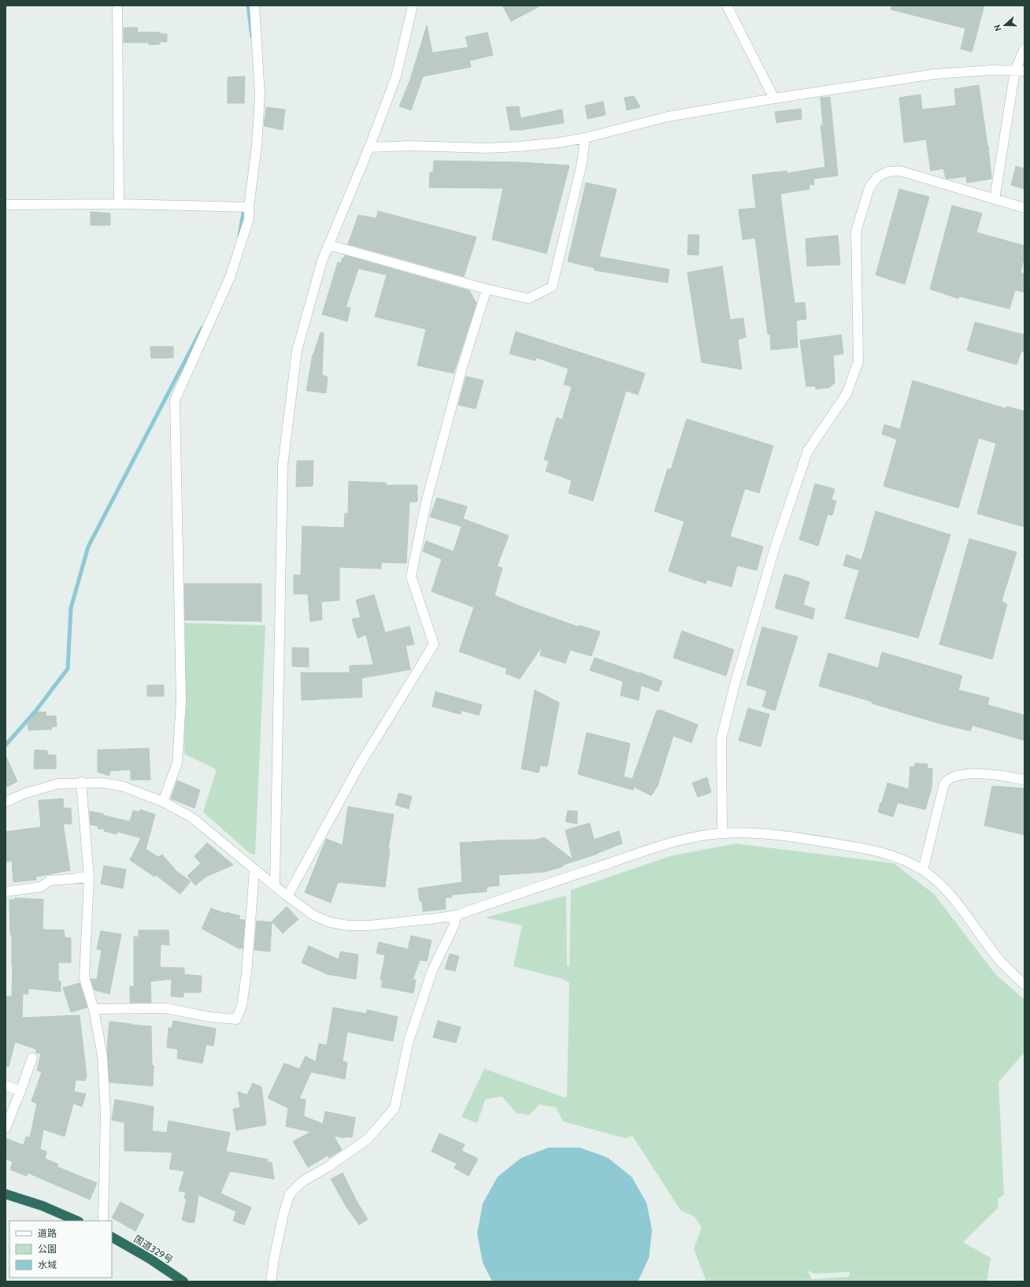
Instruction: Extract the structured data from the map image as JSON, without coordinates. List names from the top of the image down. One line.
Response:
{"streets":{"highway":["国道329号"]},"legend":["道路","公園","水域"],"north":"left"}
